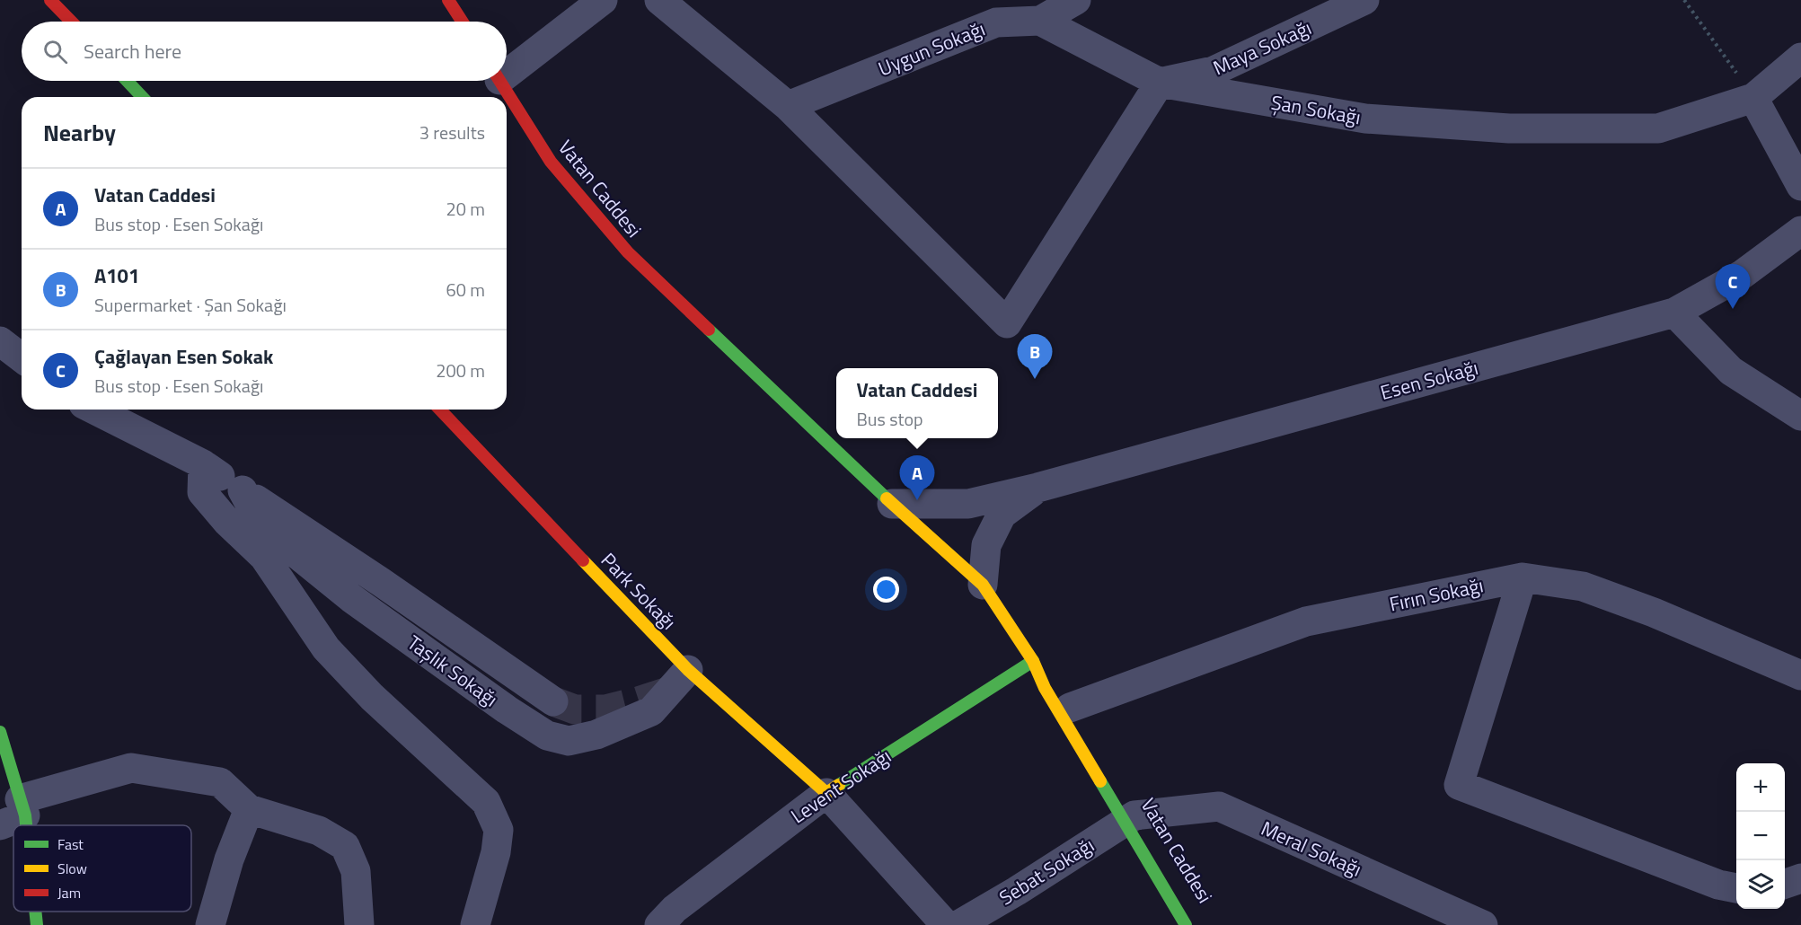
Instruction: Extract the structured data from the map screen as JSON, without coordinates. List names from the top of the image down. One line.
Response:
{"streets":{"street":["Maya Sokağı","Uygun Sokağı","Şan Sokağı","Vatan Caddesi","Esen Sokağı","Park Sokağı","Fırın Sokağı","Taşlık Sokağı","Levent Sokağı","Meral Sokağı","Sebat Sokağı"]},"crossings":[["Maya Sokağı","Şan Sokağı"],["Vatan Caddesi","Esen Sokağı"],["Vatan Caddesi","Fırın Sokağı"],["Vatan Caddesi","Levent Sokağı"],["Vatan Caddesi","Meral Sokağı"],["Vatan Caddesi","Sebat Sokağı"],["Park Sokağı","Taşlık Sokağı"],["Park Sokağı","Levent Sokağı"],["Meral Sokağı","Sebat Sokağı"]],"legend":["Fast","Slow","Jam"],"page":{"search":"Search here","heading":["Nearby","3 results"],"list":[{"mark":"A","name":"Vatan Caddesi","note":"Bus stop · Esen Sokağı","value":"20 m"},{"mark":"B","name":"A101","note":"Supermarket · Şan Sokağı","value":"60 m"},{"mark":"C","name":"Çağlayan Esen Sokak","note":"Bus stop · Esen Sokağı","value":"200 m"}],"pins":["C","B","A"],"popup":["Vatan Caddesi","Bus stop"],"map_buttons":["+","−"]}}
